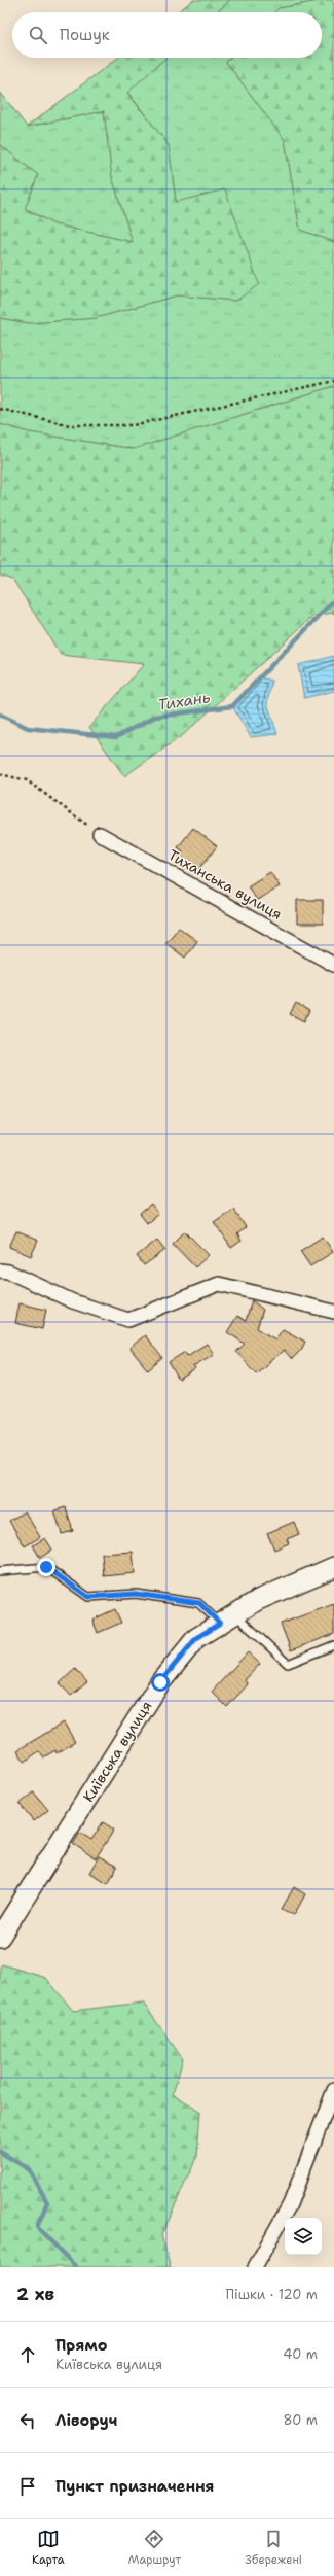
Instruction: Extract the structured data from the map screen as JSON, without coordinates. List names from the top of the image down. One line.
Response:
{"streets":{"main road":["Київська вулиця"],"street":["Тиханська вулиця"]},"water":["Тихань"],"page":{"search":"Пошук","heading":["2 хв","Пішки · 120 m"],"list":[["Прямо","Київська вулиця","40 m"],["Ліворуч","80 m"],"Пункт призначення"],"nav":["Карта","Маршрут","Збережені"]}}
